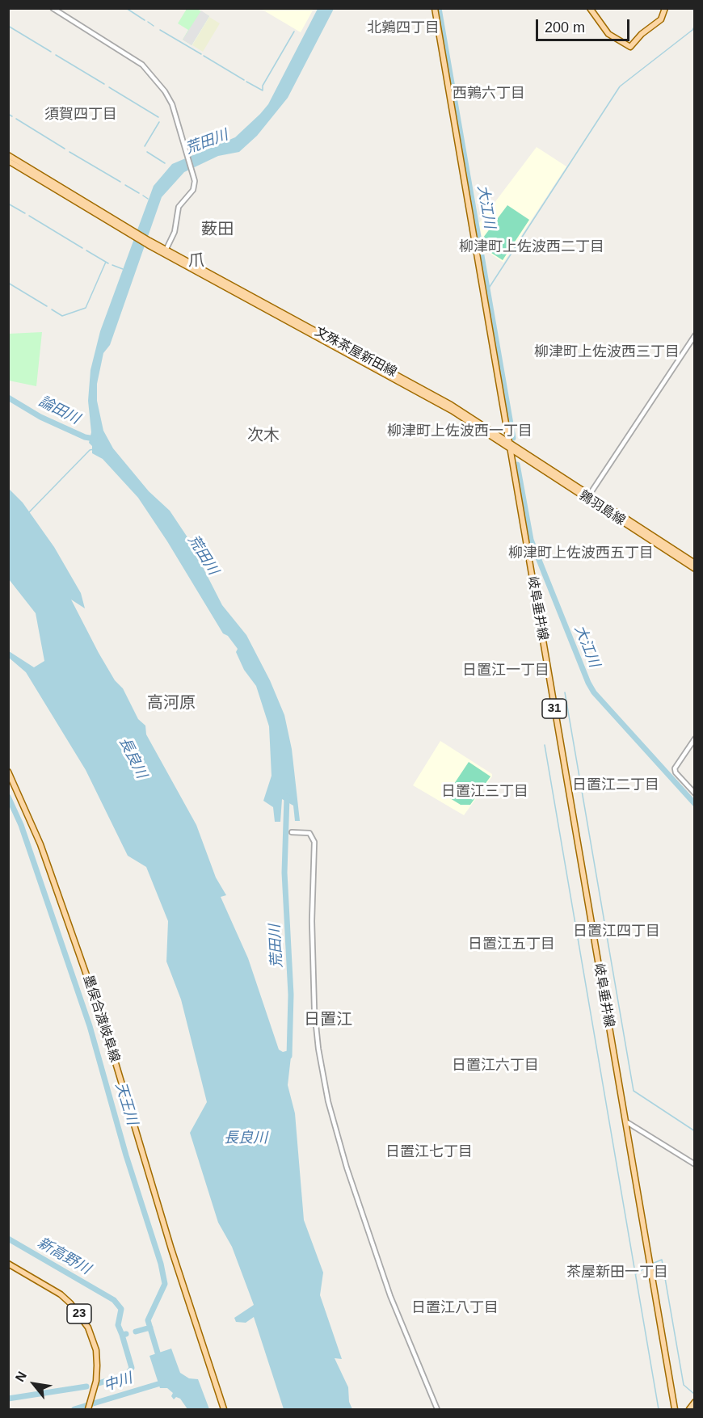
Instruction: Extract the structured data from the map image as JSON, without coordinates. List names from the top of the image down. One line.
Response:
{"streets":{"main road":["文殊茶屋新田線","鶉羽島線","岐阜垂井線","31","墨俣合渡岐阜線","23"]},"crossings":[["文殊茶屋新田線","鶉羽島線"],["文殊茶屋新田線","岐阜垂井線"],["鶉羽島線","岐阜垂井線"]],"districts":["北鶉四丁目","西鶉六丁目","須賀四丁目","薮田","柳津町上佐波西二丁目","爪","柳津町上佐波西三丁目","柳津町上佐波西一丁目","次木","柳津町上佐波西五丁目","日置江一丁目","高河原","日置江二丁目","日置江三丁目","日置江四丁目","日置江五丁目","日置江","日置江六丁目","日置江七丁目","茶屋新田一丁目","日置江八丁目"],"water":["荒田川","大江川","論田川","長良川","天王川","新高野川","中川"],"scale_bar":"200 m","north":"top left"}
